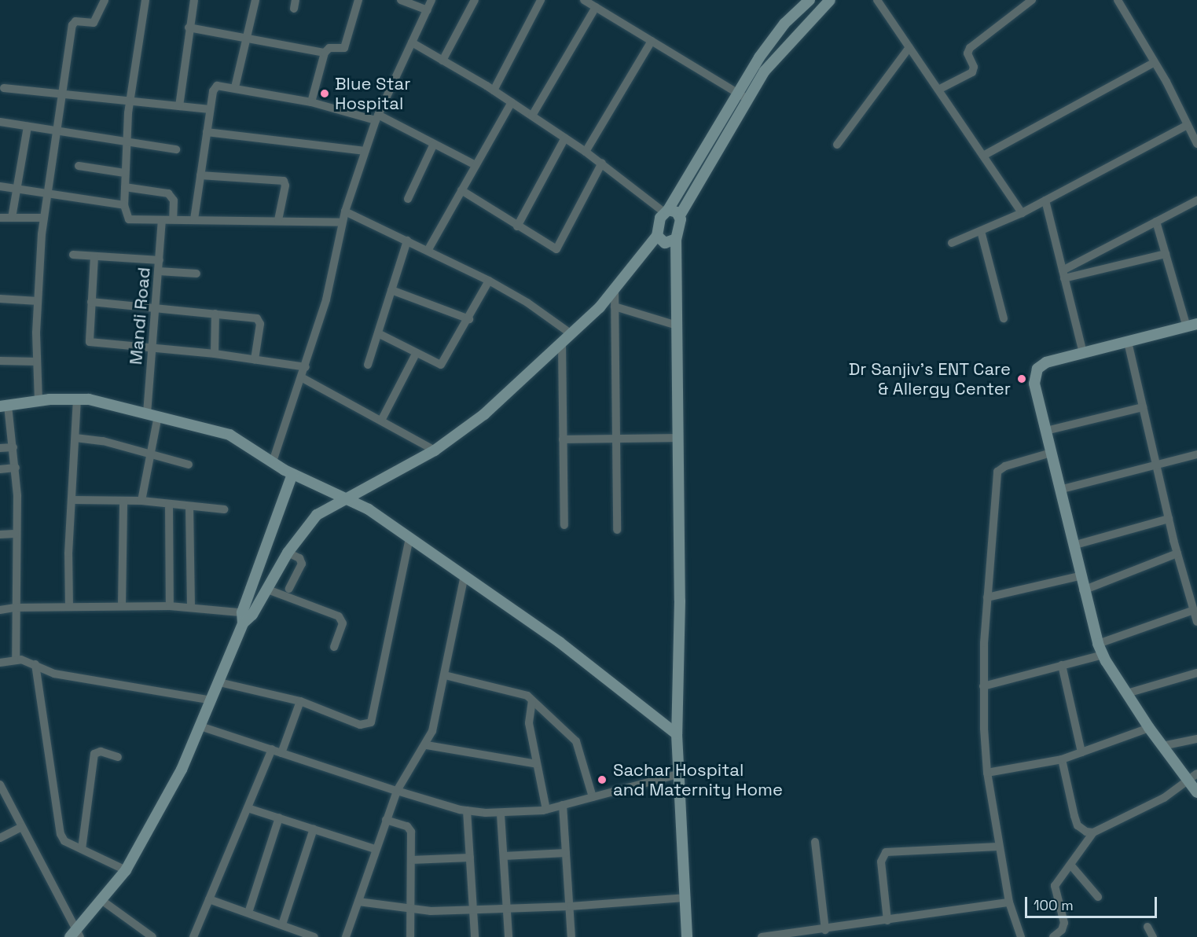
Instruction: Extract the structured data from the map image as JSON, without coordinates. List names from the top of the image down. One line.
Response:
{"streets":{"street":["Mandi Road"]},"places":["Blue Star Hospital","Dr Sanjiv's ENT Care & Allergy Center","Sachar Hospital and Maternity Home"],"scale_bar":"100 m"}
